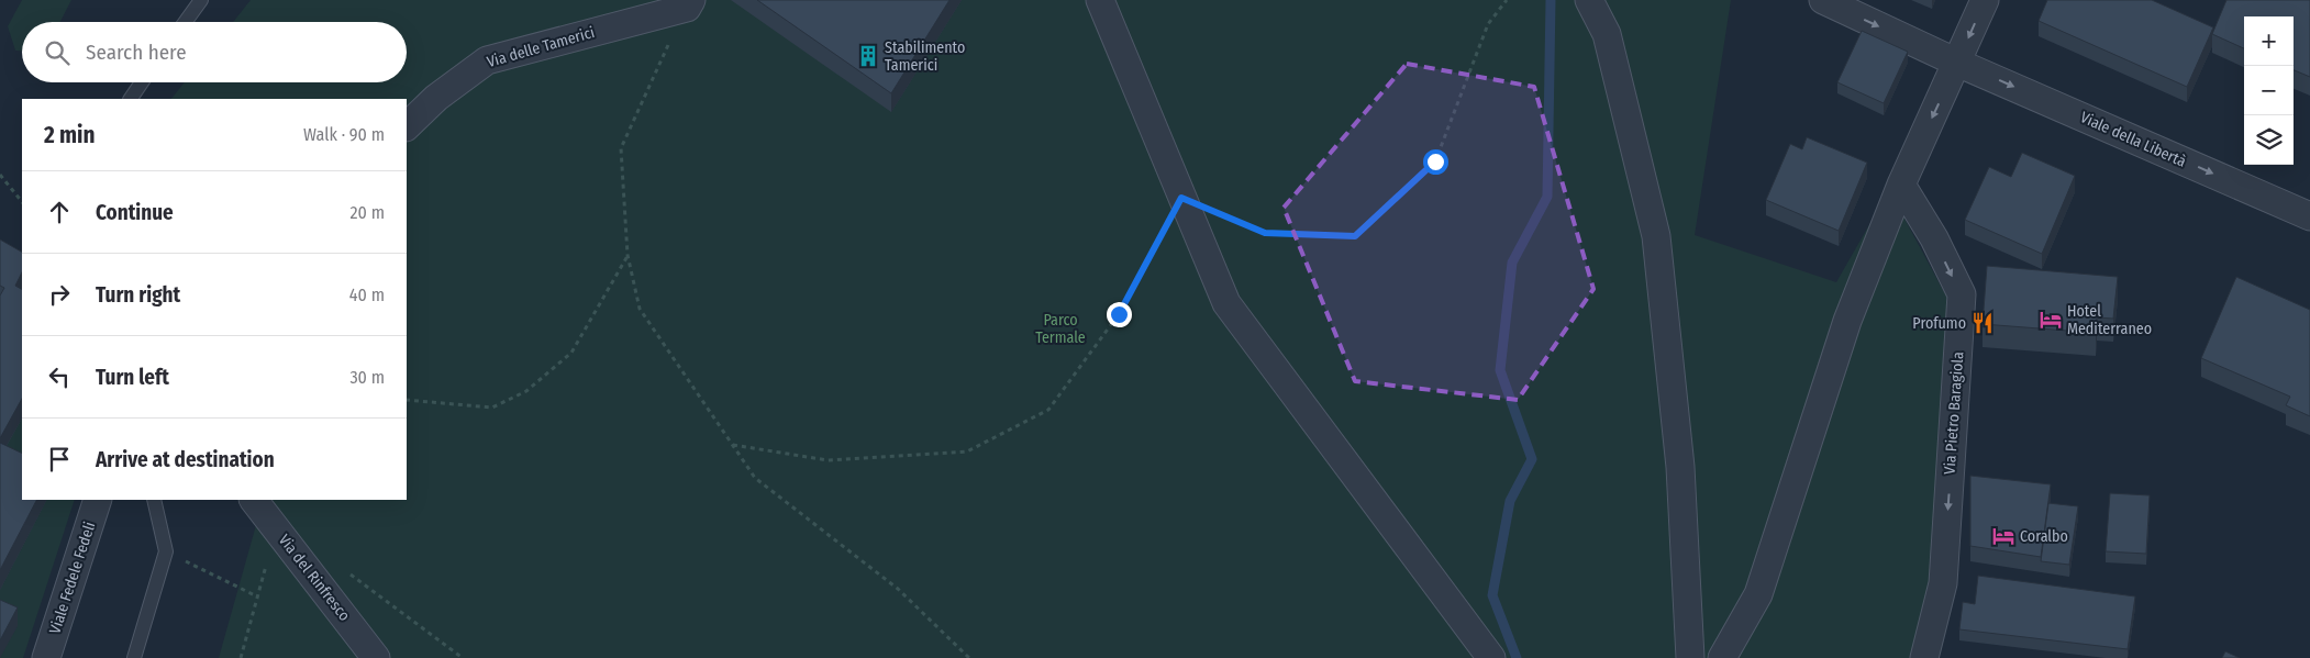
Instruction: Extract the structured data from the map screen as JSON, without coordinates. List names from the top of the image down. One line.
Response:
{"streets":{"street":["Via delle Tamerici","Viale della Libertà","Via Pietro Baragiola","Viale Fedele Fedeli","Via del Rinfresco"]},"one_way":["Viale della Libertà"],"parks":["Parco Termale"],"places":{"building":["Stabilimento Tamerici"],"hotel":["Hotel Mediterraneo","Coralbo"],"restaurant":["Profumo"]},"page":{"map_buttons":["+","−"],"search":"Search here","heading":["2 min","Walk · 90 m"],"list":[["Continue","20 m"],["Turn right","40 m"],["Turn left","30 m"],"Arrive at destination"]}}
